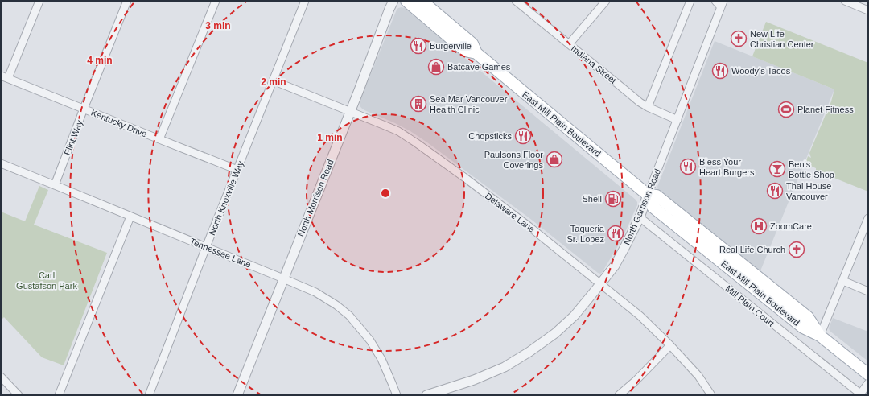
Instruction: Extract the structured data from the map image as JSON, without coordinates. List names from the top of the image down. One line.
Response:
{"streets":{"main road":["East Mill Plain Boulevard"],"street":["Indiana Street","Kentucky Drive","Flint Way","North Knoxville Way","North Morrison Road","North Garrison Road","Delaware Lane","Tennessee Lane","Mill Plain Court"]},"crossings":[["Indiana Street","North Garrison Road"],["Kentucky Drive","Flint Way"],["Kentucky Drive","North Knoxville Way"],["East Mill Plain Boulevard","North Garrison Road"],["Flint Way","Tennessee Lane"],["North Knoxville Way","Delaware Lane"],["North Knoxville Way","Tennessee Lane"],["North Morrison Road","Delaware Lane"],["North Morrison Road","Tennessee Lane"],["North Garrison Road","Delaware Lane"],["North Garrison Road","Mill Plain Court"]],"parks":["Carl Gustafson Park"],"places":{"church":["New Life Christian Center","Real Life Church"],"restaurant":["Burgerville","Woody's Tacos","Chopsticks","Bless Your Heart Burgers","Thai House Vancouver","Taqueria Sr. Lopez"],"shop":["Batcave Games","Paulsons Floor Coverings"],"building":["Sea Mar Vancouver Health Clinic"],"sports":["Planet Fitness"],"bar":["Ben's Bottle Shop"],"fuel station":["Shell"],"hospital":["ZoomCare"]},"rings":["3 min","4 min","2 min","1 min"]}
